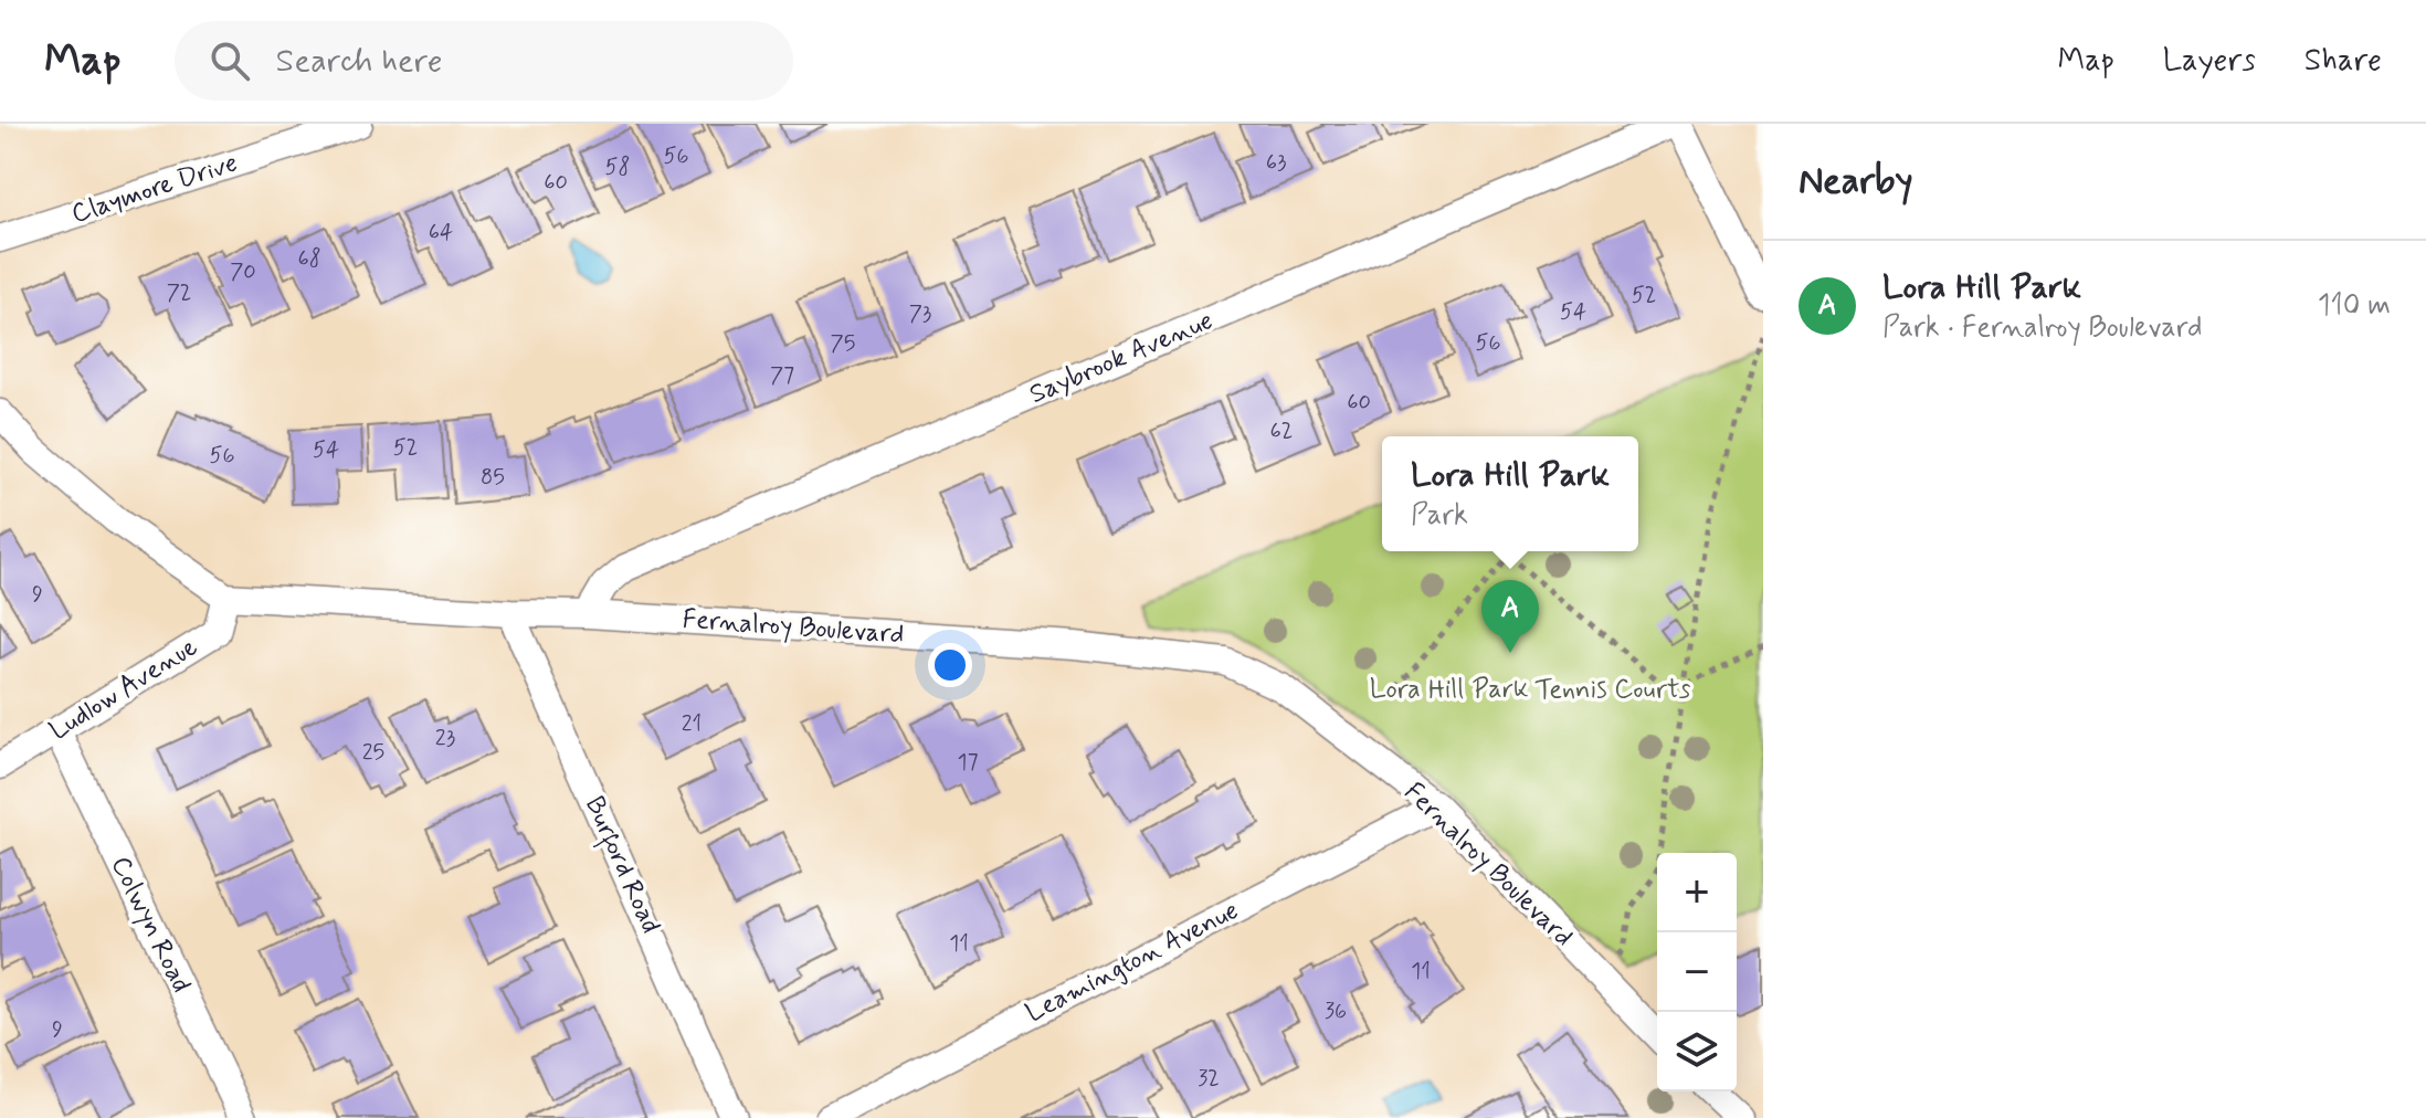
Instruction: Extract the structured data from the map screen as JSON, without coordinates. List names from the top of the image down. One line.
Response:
{"streets":{"street":["Claymore Drive","Saybrook Avenue","Fernalroy Boulevard","Ludlow Avenue","Burford Road","Colwyn Road","Leamington Avenue"]},"crossings":[["Saybrook Avenue","Fernalroy Boulevard"],["Fernalroy Boulevard","Ludlow Avenue"],["Fernalroy Boulevard","Burford Road"],["Fernalroy Boulevard","Leamington Avenue"],["Ludlow Avenue","Colwyn Road"]],"parks":["Lora Hill Park Tennis Courts"],"house_numbers":["56","63","58","60","64","68","70","72","52","54","73","56","75","77","60","62","52","54","56","85","9","21","23","25","17","11","11","36","9","32"],"page":{"header":"Map","search":"Search here","nav":["Map","Layers","Share"],"heading":"Nearby","list":[{"mark":"A","name":"Lora Hill Park","note":"Park · Fernalroy Boulevard","value":"110 m"}],"popup":["Lora Hill Park","Park"],"pins":"A","map_buttons":["+","−"]}}
